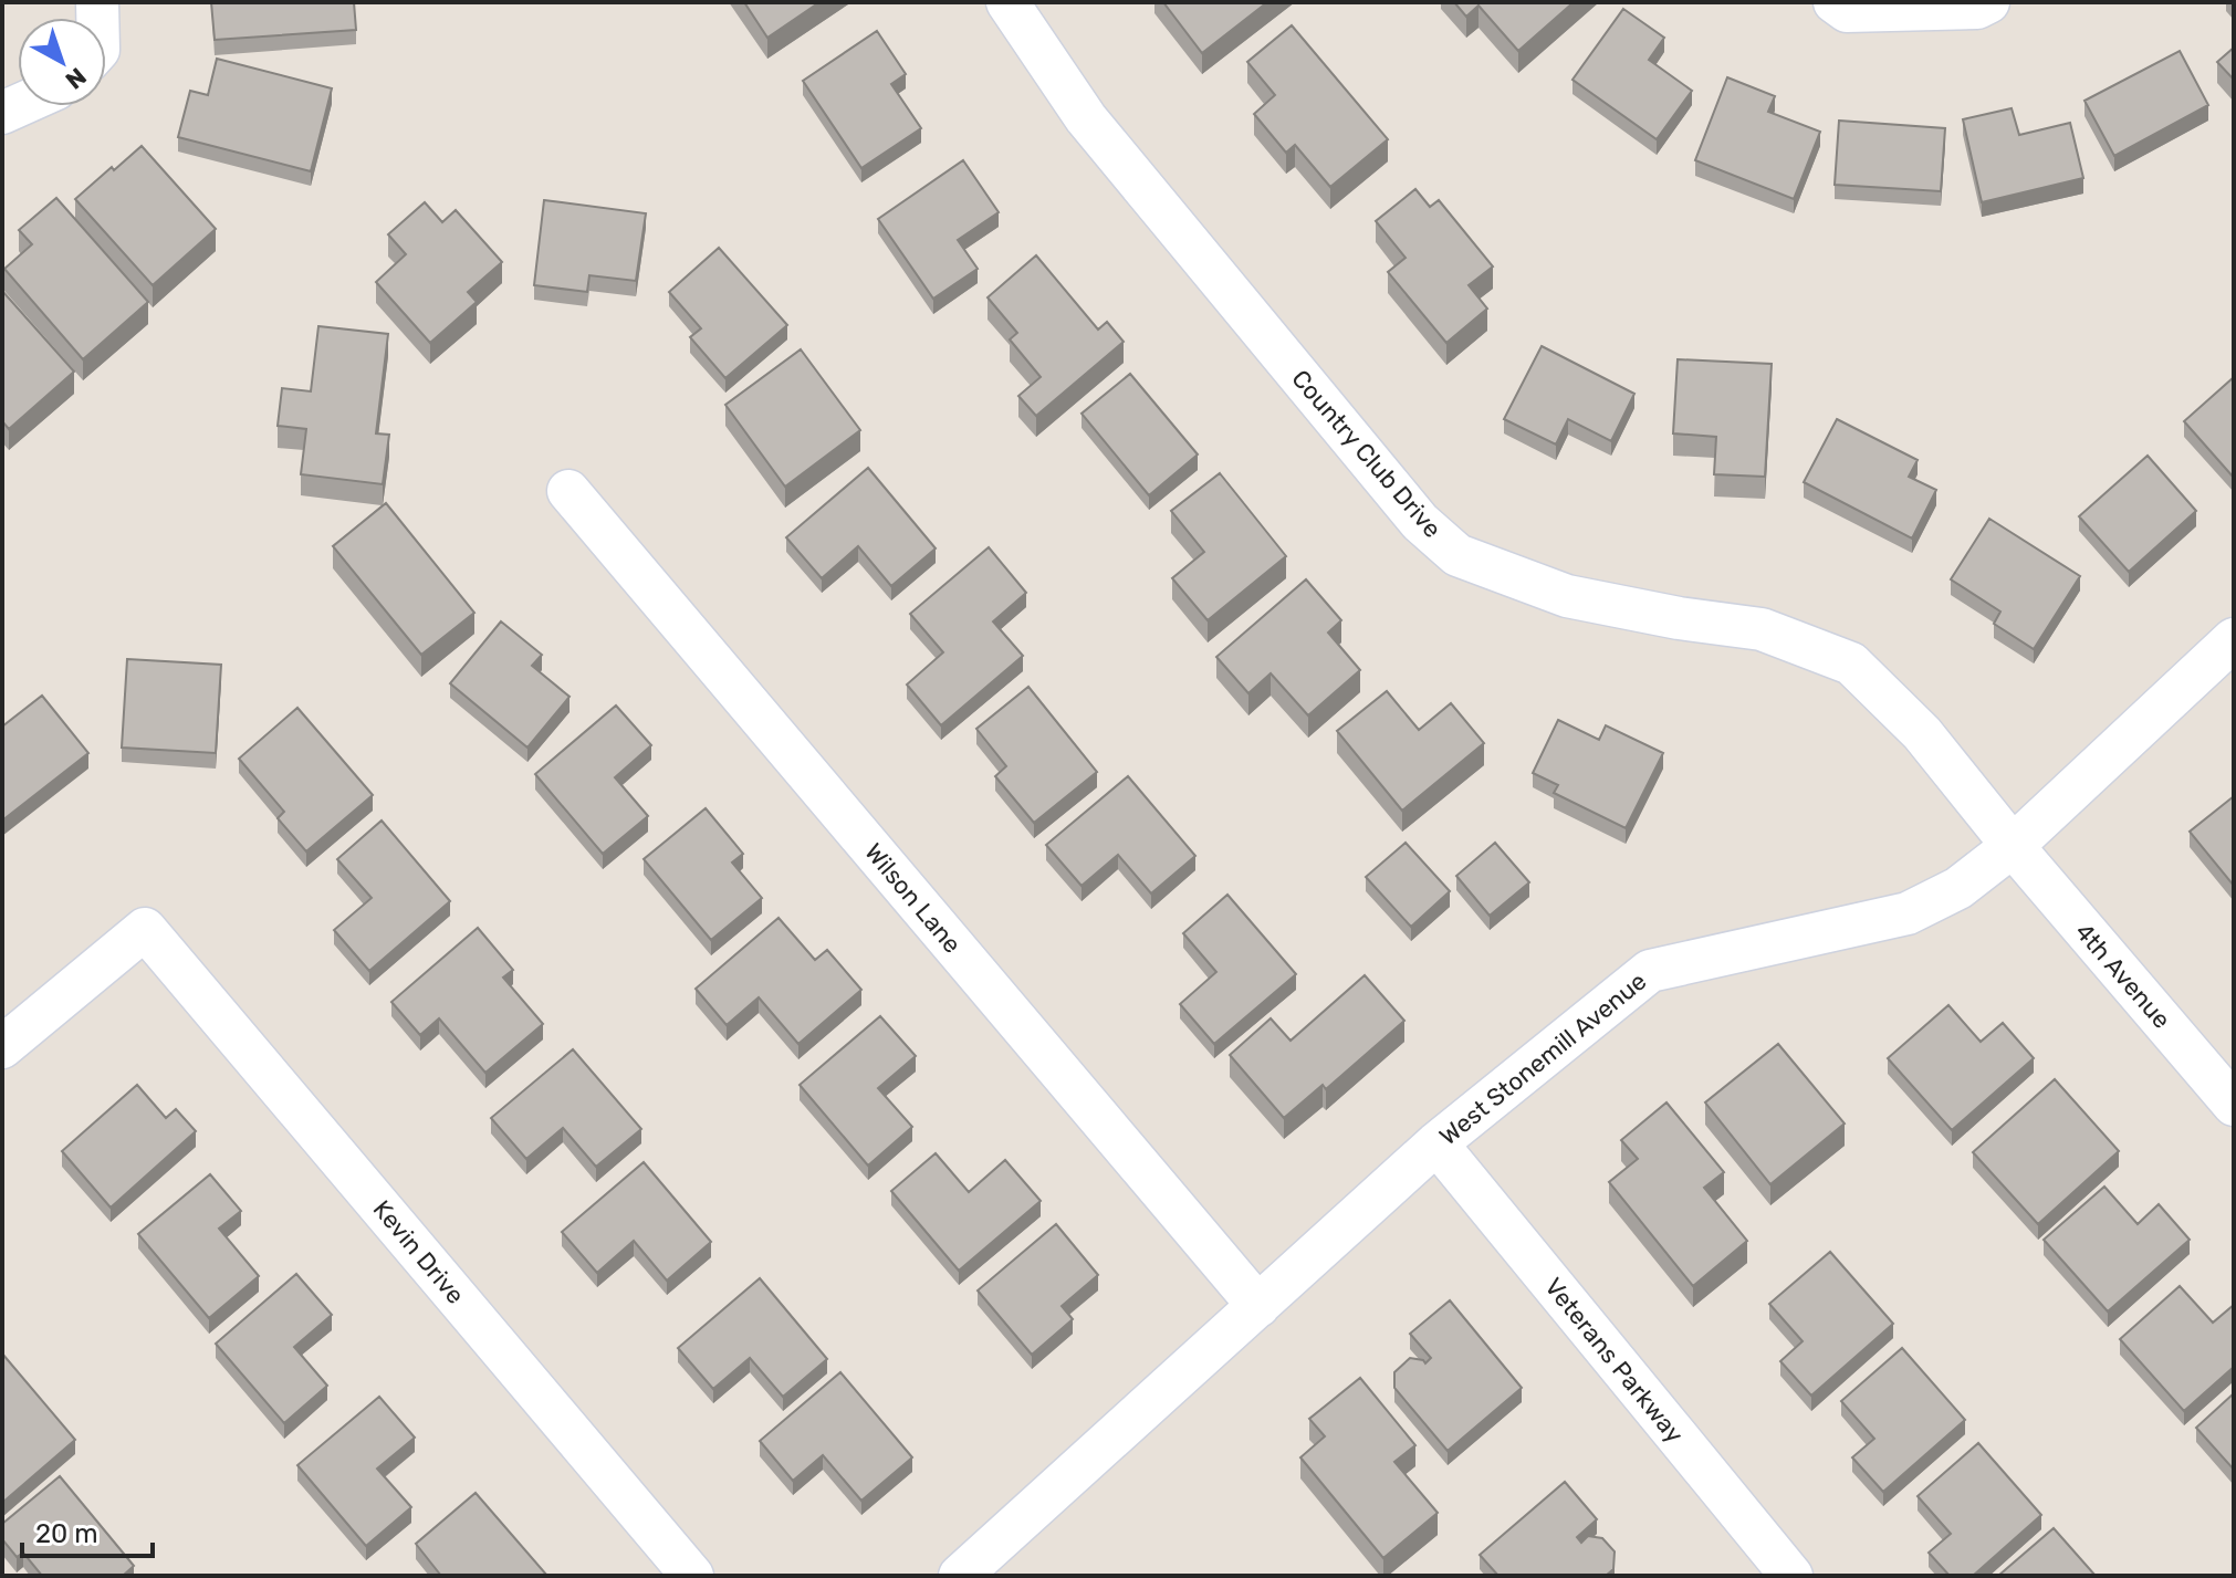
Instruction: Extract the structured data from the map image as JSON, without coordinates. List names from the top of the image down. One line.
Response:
{"streets":{"street":["Country Club Drive","Wilson Lane","4th Avenue","West Stonemill Avenue","Kevin Drive","Veterans Parkway"]},"crossings":[["Country Club Drive","4th Avenue"],["Country Club Drive","West Stonemill Avenue"],["Wilson Lane","West Stonemill Avenue"],["4th Avenue","West Stonemill Avenue"],["West Stonemill Avenue","Veterans Parkway"]],"scale_bar":"20 m","north":"bottom right"}
